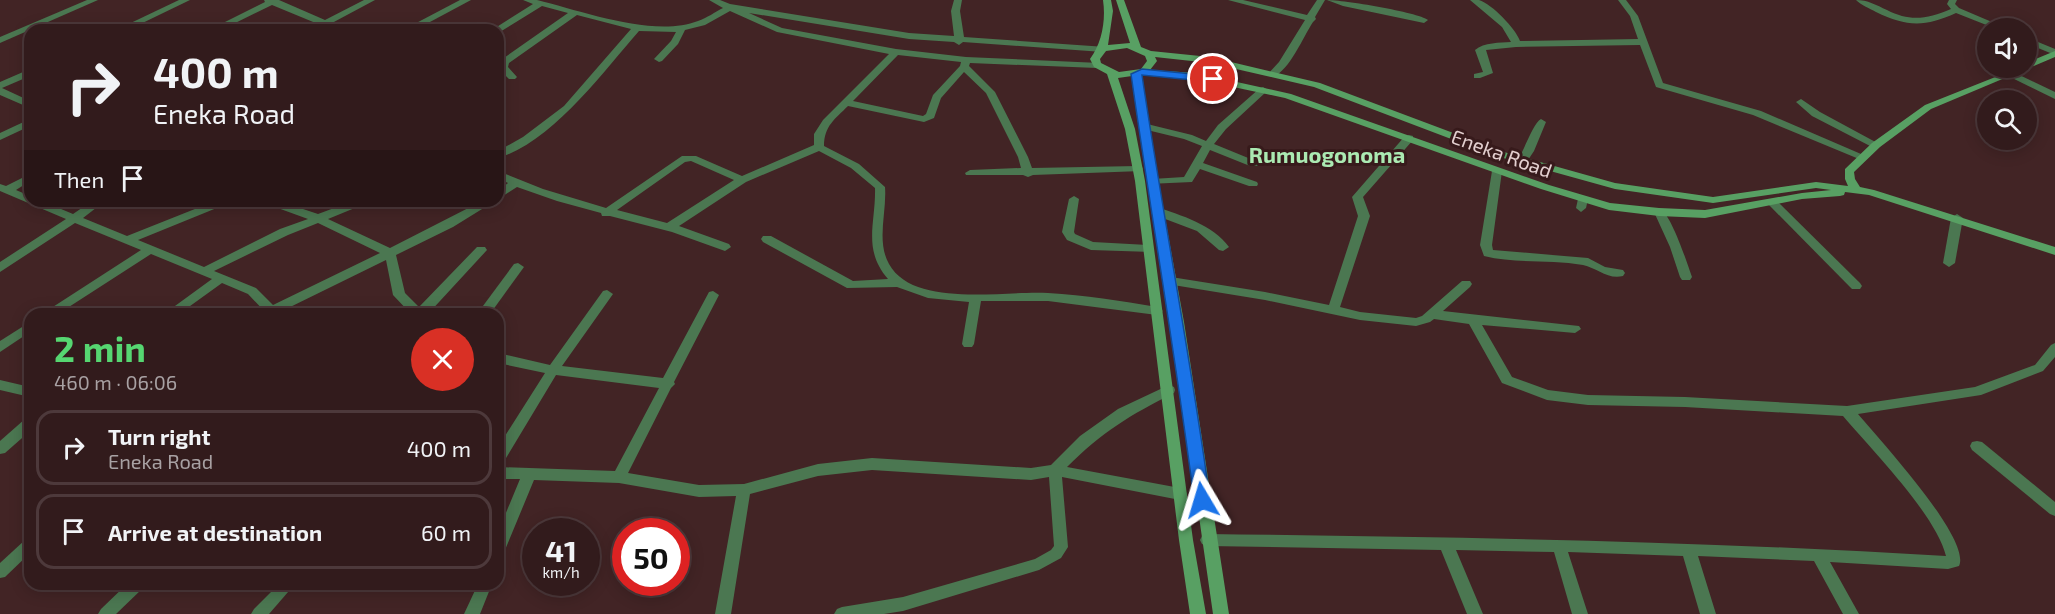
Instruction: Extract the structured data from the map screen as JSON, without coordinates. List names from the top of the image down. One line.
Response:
{"streets":{"main road":["Eneka Road"]},"districts":["Rumuogonoma"],"page":{"turn":["400 m","Eneka Road"],"then":"Then","heading":["2 min","460 m · 06:06"],"list":[{"name":"Turn right","note":"Eneka Road","value":"400 m"},{"name":"Arrive at destination","value":"60 m"}],"speed":"41 km/h","limit":"50"}}
